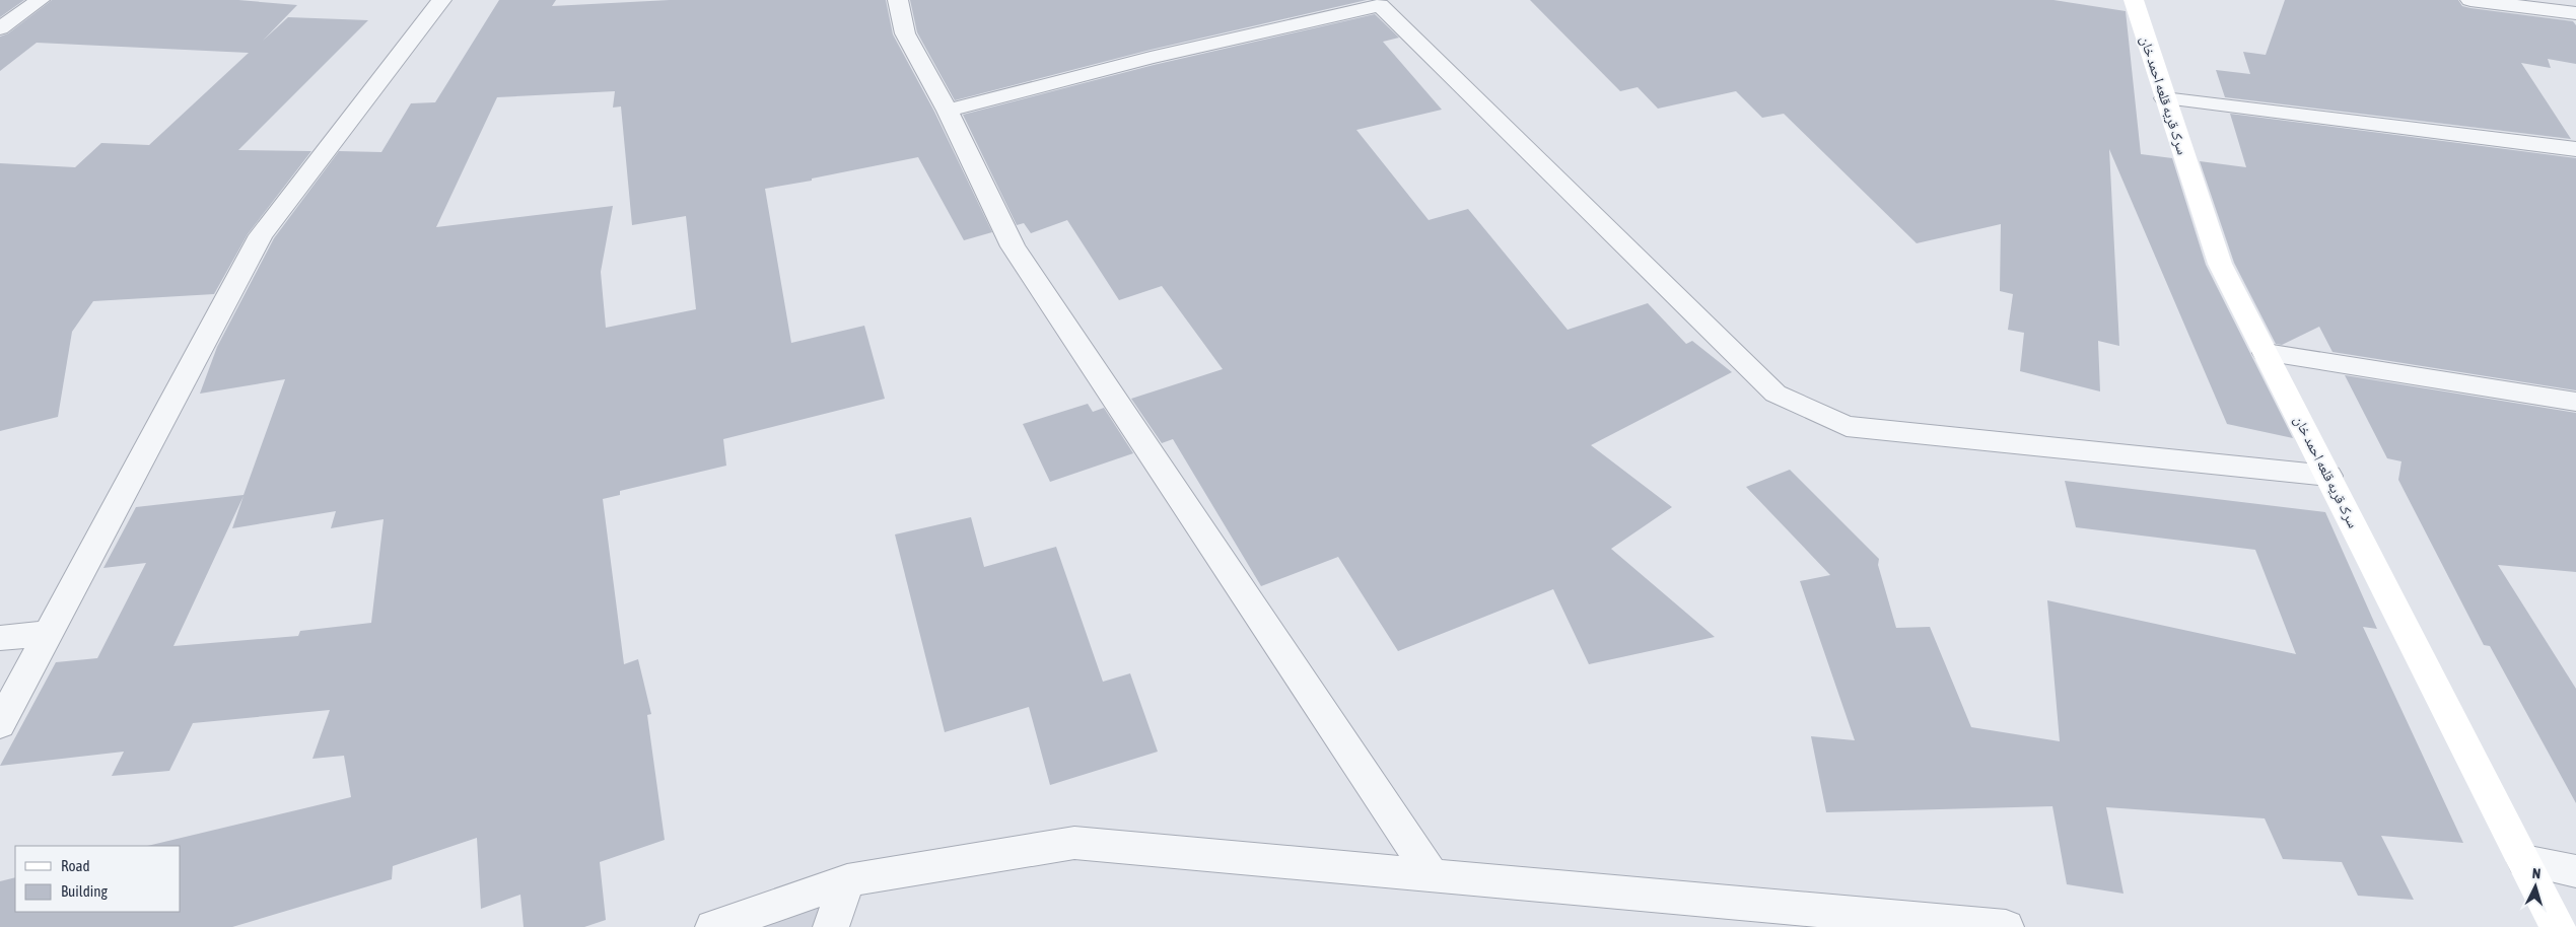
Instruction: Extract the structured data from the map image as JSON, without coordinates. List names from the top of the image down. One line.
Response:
{"streets":{"street":["سرک قریه قلعه احمد خان"]},"legend":["Road","Building"],"north":"top"}
